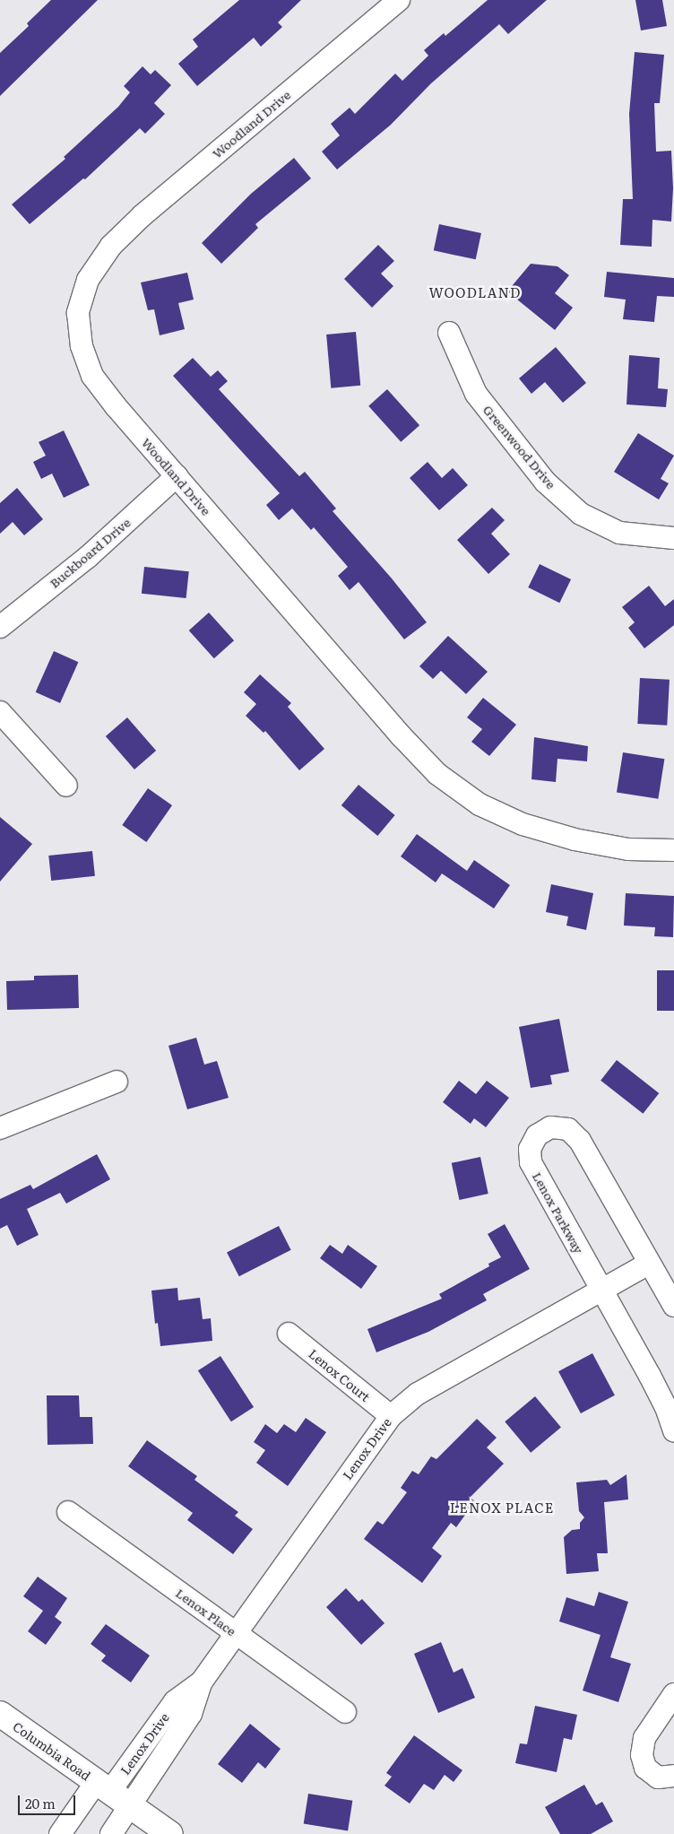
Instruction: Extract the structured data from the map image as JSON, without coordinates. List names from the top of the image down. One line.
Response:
{"streets":{"main road":["Columbia Road"],"street":["Woodland Drive","Greenwood Drive","Buckboard Drive","Lenox Parkway","Lenox Court","Lenox Drive","Lenox Place"]},"crossings":[["Woodland Drive","Buckboard Drive"],["Lenox Parkway","Lenox Drive"],["Lenox Court","Lenox Drive"],["Lenox Drive","Lenox Place"],["Lenox Drive","Columbia Road"]],"districts":["WOODLAND","LENOX PLACE"],"scale_bar":"20 m"}
